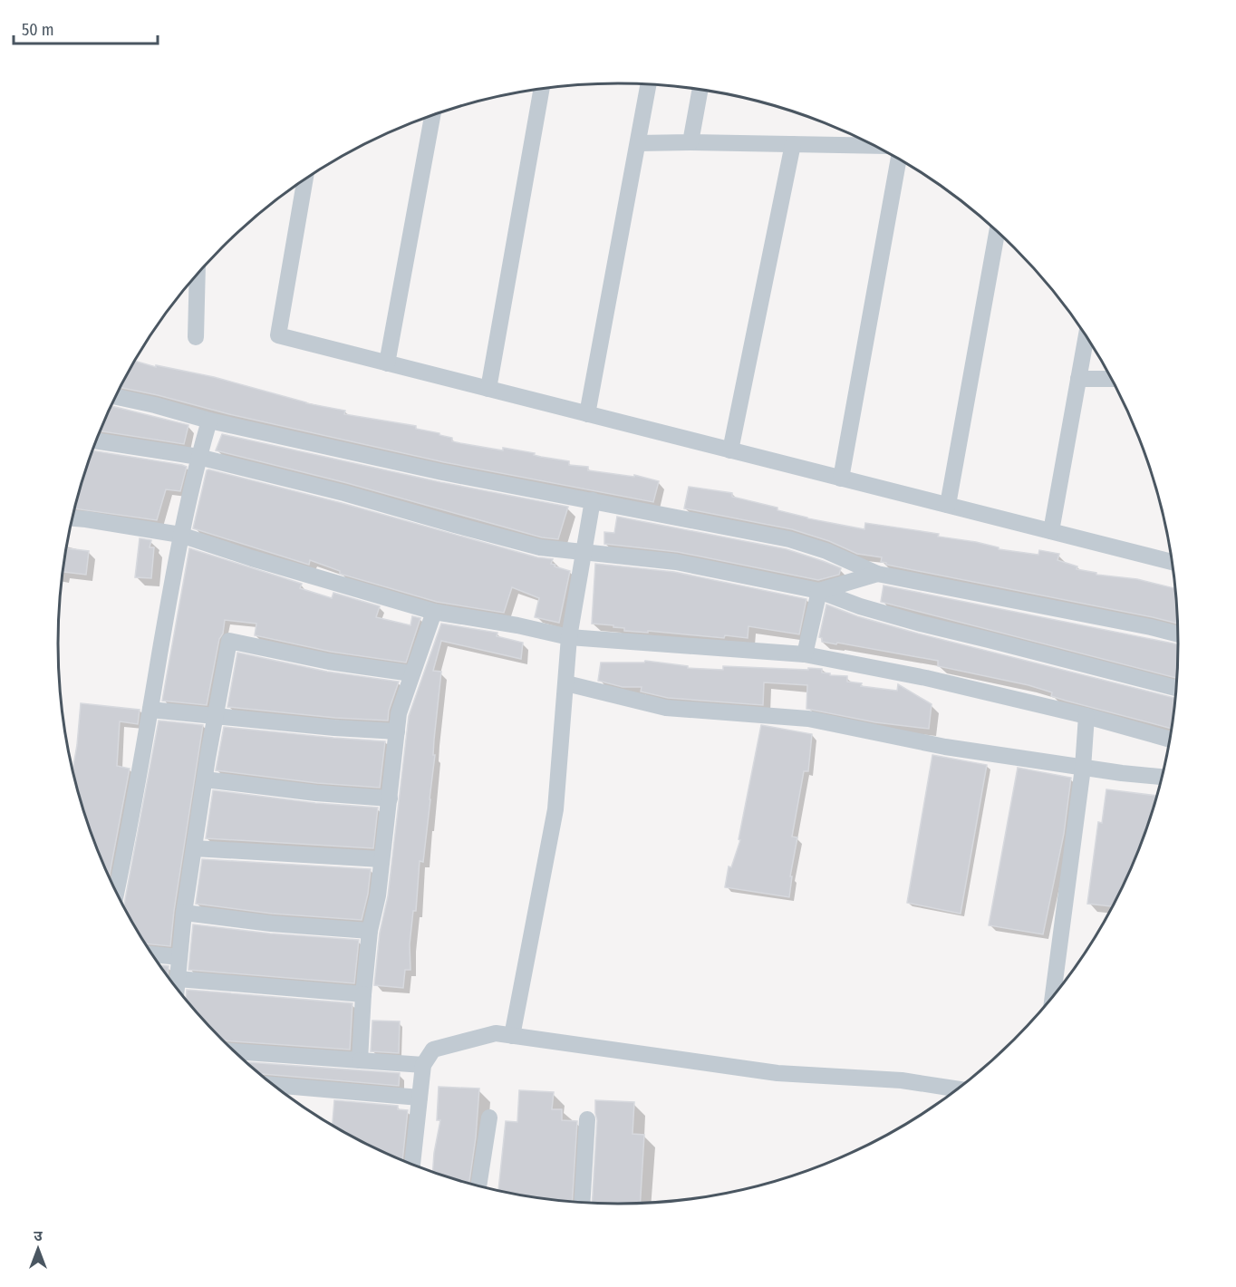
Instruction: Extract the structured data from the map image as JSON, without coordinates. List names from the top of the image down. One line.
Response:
{"scale_bar":"50 m","north":"top"}
